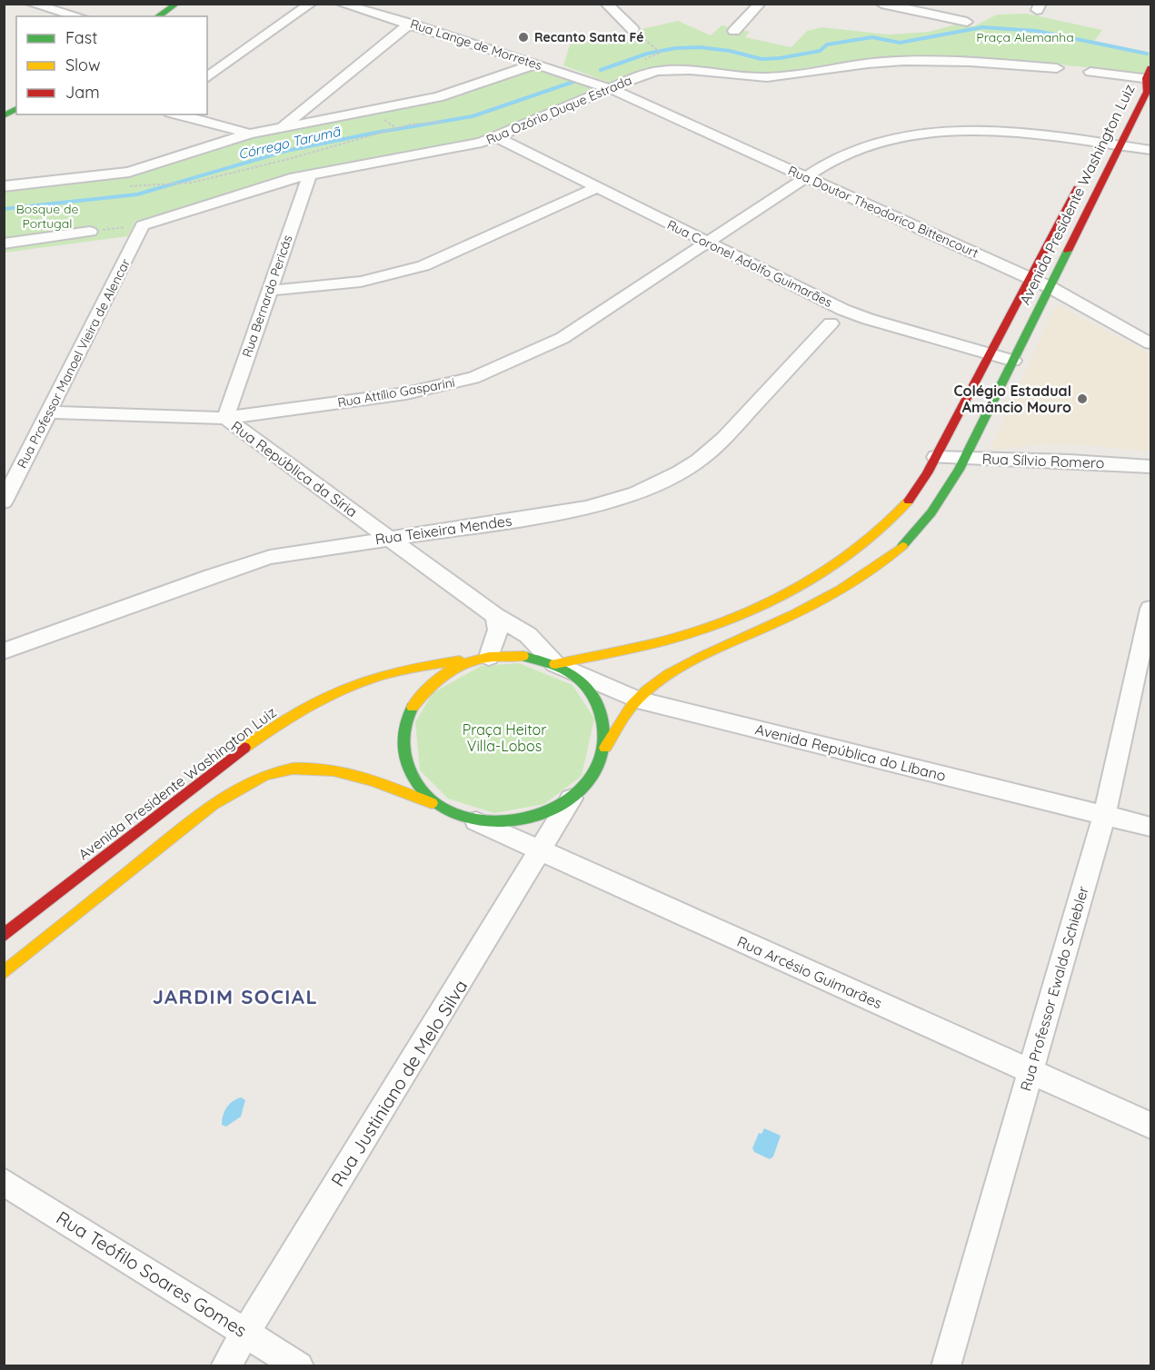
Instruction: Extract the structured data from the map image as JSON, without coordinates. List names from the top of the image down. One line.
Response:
{"streets":{"street":["Rua Lange de Morretes","Rua Ozório Duque Estrada","Avenida Presidente Washington Luiz","Rua Doutor Theodorico Bittencourt","Rua Coronel Adolfo Guimarães","Rua Bernardo Pericás","Rua Professor Manoel Vieira de Alencar","Rua Attílio Gasparini","Rua Sílvio Romero","Rua República da Síria","Rua Teixeira Mendes","Avenida República do Líbano","Rua Arcésio Guimarães","Rua Professor Ewaldo Schiebler","Rua Justiniano de Melo Silva","Rua Teófilo Soares Gomes"]},"crossings":[["Rua Lange de Morretes","Rua Ozório Duque Estrada"],["Rua Lange de Morretes","Rua Doutor Theodorico Bittencourt"],["Rua Ozório Duque Estrada","Rua Doutor Theodorico Bittencourt"],["Rua Ozório Duque Estrada","Rua Coronel Adolfo Guimarães"],["Rua Ozório Duque Estrada","Rua Bernardo Pericás"],["Rua Ozório Duque Estrada","Rua Professor Manoel Vieira de Alencar"],["Avenida Presidente Washington Luiz","Rua Doutor Theodorico Bittencourt"],["Avenida Presidente Washington Luiz","Rua Coronel Adolfo Guimarães"],["Avenida Presidente Washington Luiz","Rua Attílio Gasparini"],["Avenida Presidente Washington Luiz","Rua Sílvio Romero"],["Avenida Presidente Washington Luiz","Rua República da Síria"],["Avenida Presidente Washington Luiz","Avenida República do Líbano"],["Avenida Presidente Washington Luiz","Rua Arcésio Guimarães"],["Avenida Presidente Washington Luiz","Rua Justiniano de Melo Silva"],["Rua Doutor Theodorico Bittencourt","Rua Attílio Gasparini"],["Rua Coronel Adolfo Guimarães","Rua Attílio Gasparini"],["Rua Bernardo Pericás","Rua Attílio Gasparini"],["Rua Bernardo Pericás","Rua República da Síria"],["Rua Professor Manoel Vieira de Alencar","Rua Attílio Gasparini"],["Rua Attílio Gasparini","Rua República da Síria"],["Rua República da Síria","Rua Teixeira Mendes"],["Rua República da Síria","Avenida República do Líbano"],["Rua República da Síria","Rua Arcésio Guimarães"],["Rua República da Síria","Rua Justiniano de Melo Silva"],["Avenida República do Líbano","Rua Arcésio Guimarães"],["Avenida República do Líbano","Rua Professor Ewaldo Schiebler"],["Avenida República do Líbano","Rua Justiniano de Melo Silva"],["Rua Arcésio Guimarães","Rua Professor Ewaldo Schiebler"],["Rua Arcésio Guimarães","Rua Justiniano de Melo Silva"],["Rua Justiniano de Melo Silva","Rua Teófilo Soares Gomes"]],"districts":["JARDIM SOCIAL"],"water":["Córrego Tarumã"],"parks":["Praça Alemanha","Bosque de Portugal","Praça Heitor Villa-Lobos"],"places":["Recanto Santa Fé","Colégio Estadual Amâncio Mouro"],"legend":["Fast","Slow","Jam"]}
